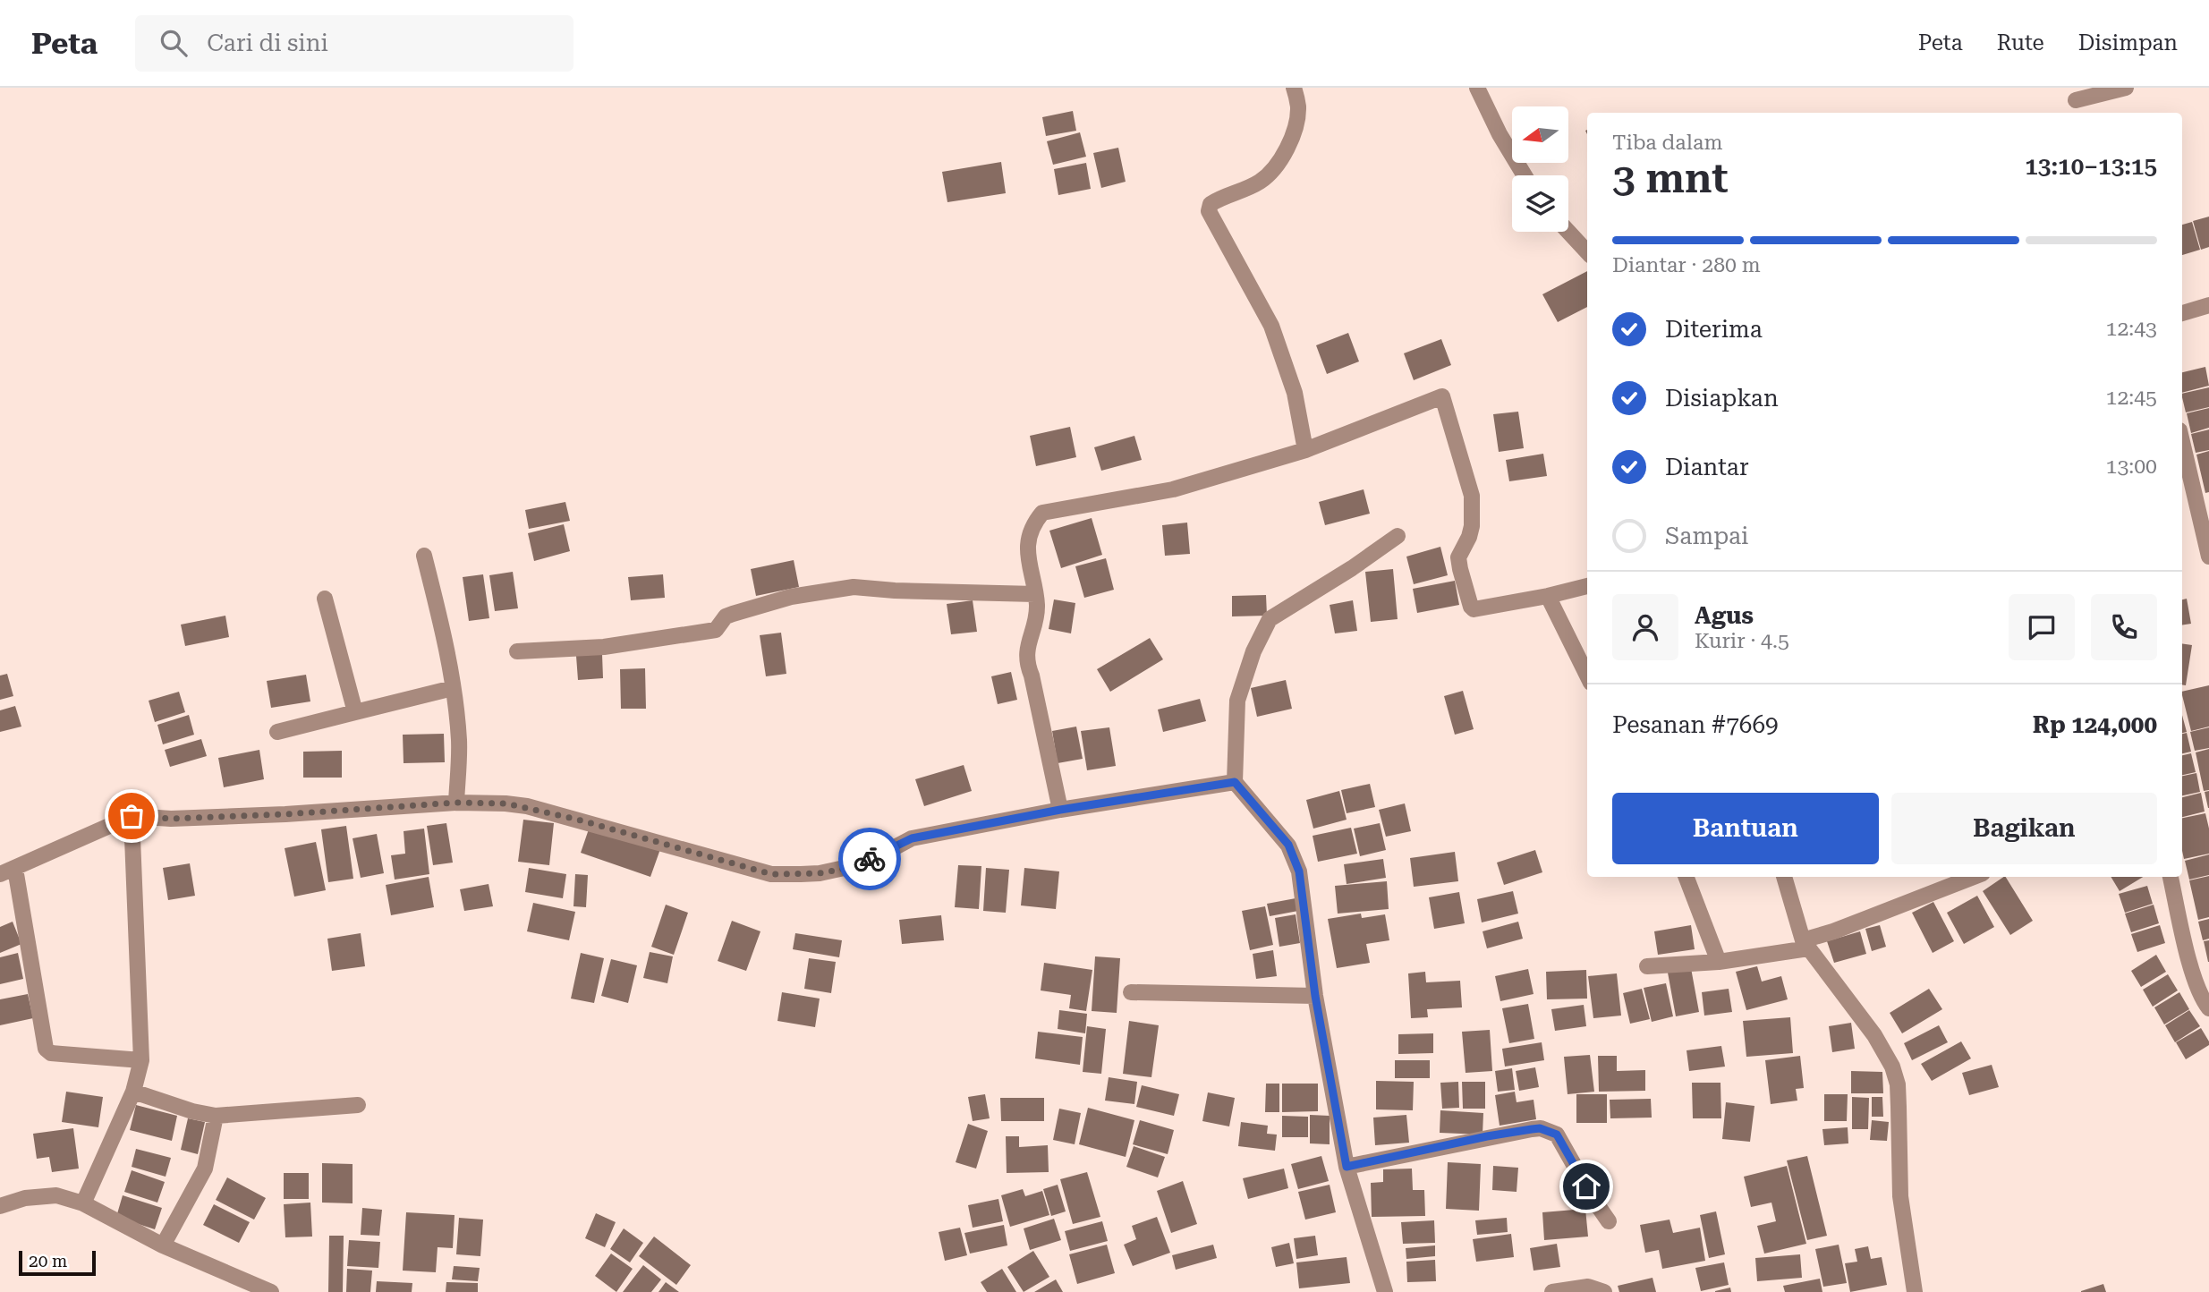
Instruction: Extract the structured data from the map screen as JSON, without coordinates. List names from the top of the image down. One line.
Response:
{"scale_bar":"20 m","north":"left","page":{"header":"Peta","search":"Cari di sini","nav":["Peta","Rute","Disimpan"],"heading":["3 mnt","Tiba dalam","13:10–13:15"],"panel":["Agus","Kurir · 4.5","Pesanan #7669","Rp 124,000"],"bar":"Diantar · 280 m","list":[["Diterima","12:43"],["Disiapkan","12:45"],["Diantar","13:00"],"Sampai"],"buttons":["Bantuan","Bagikan"],"scale":"20 m"}}
